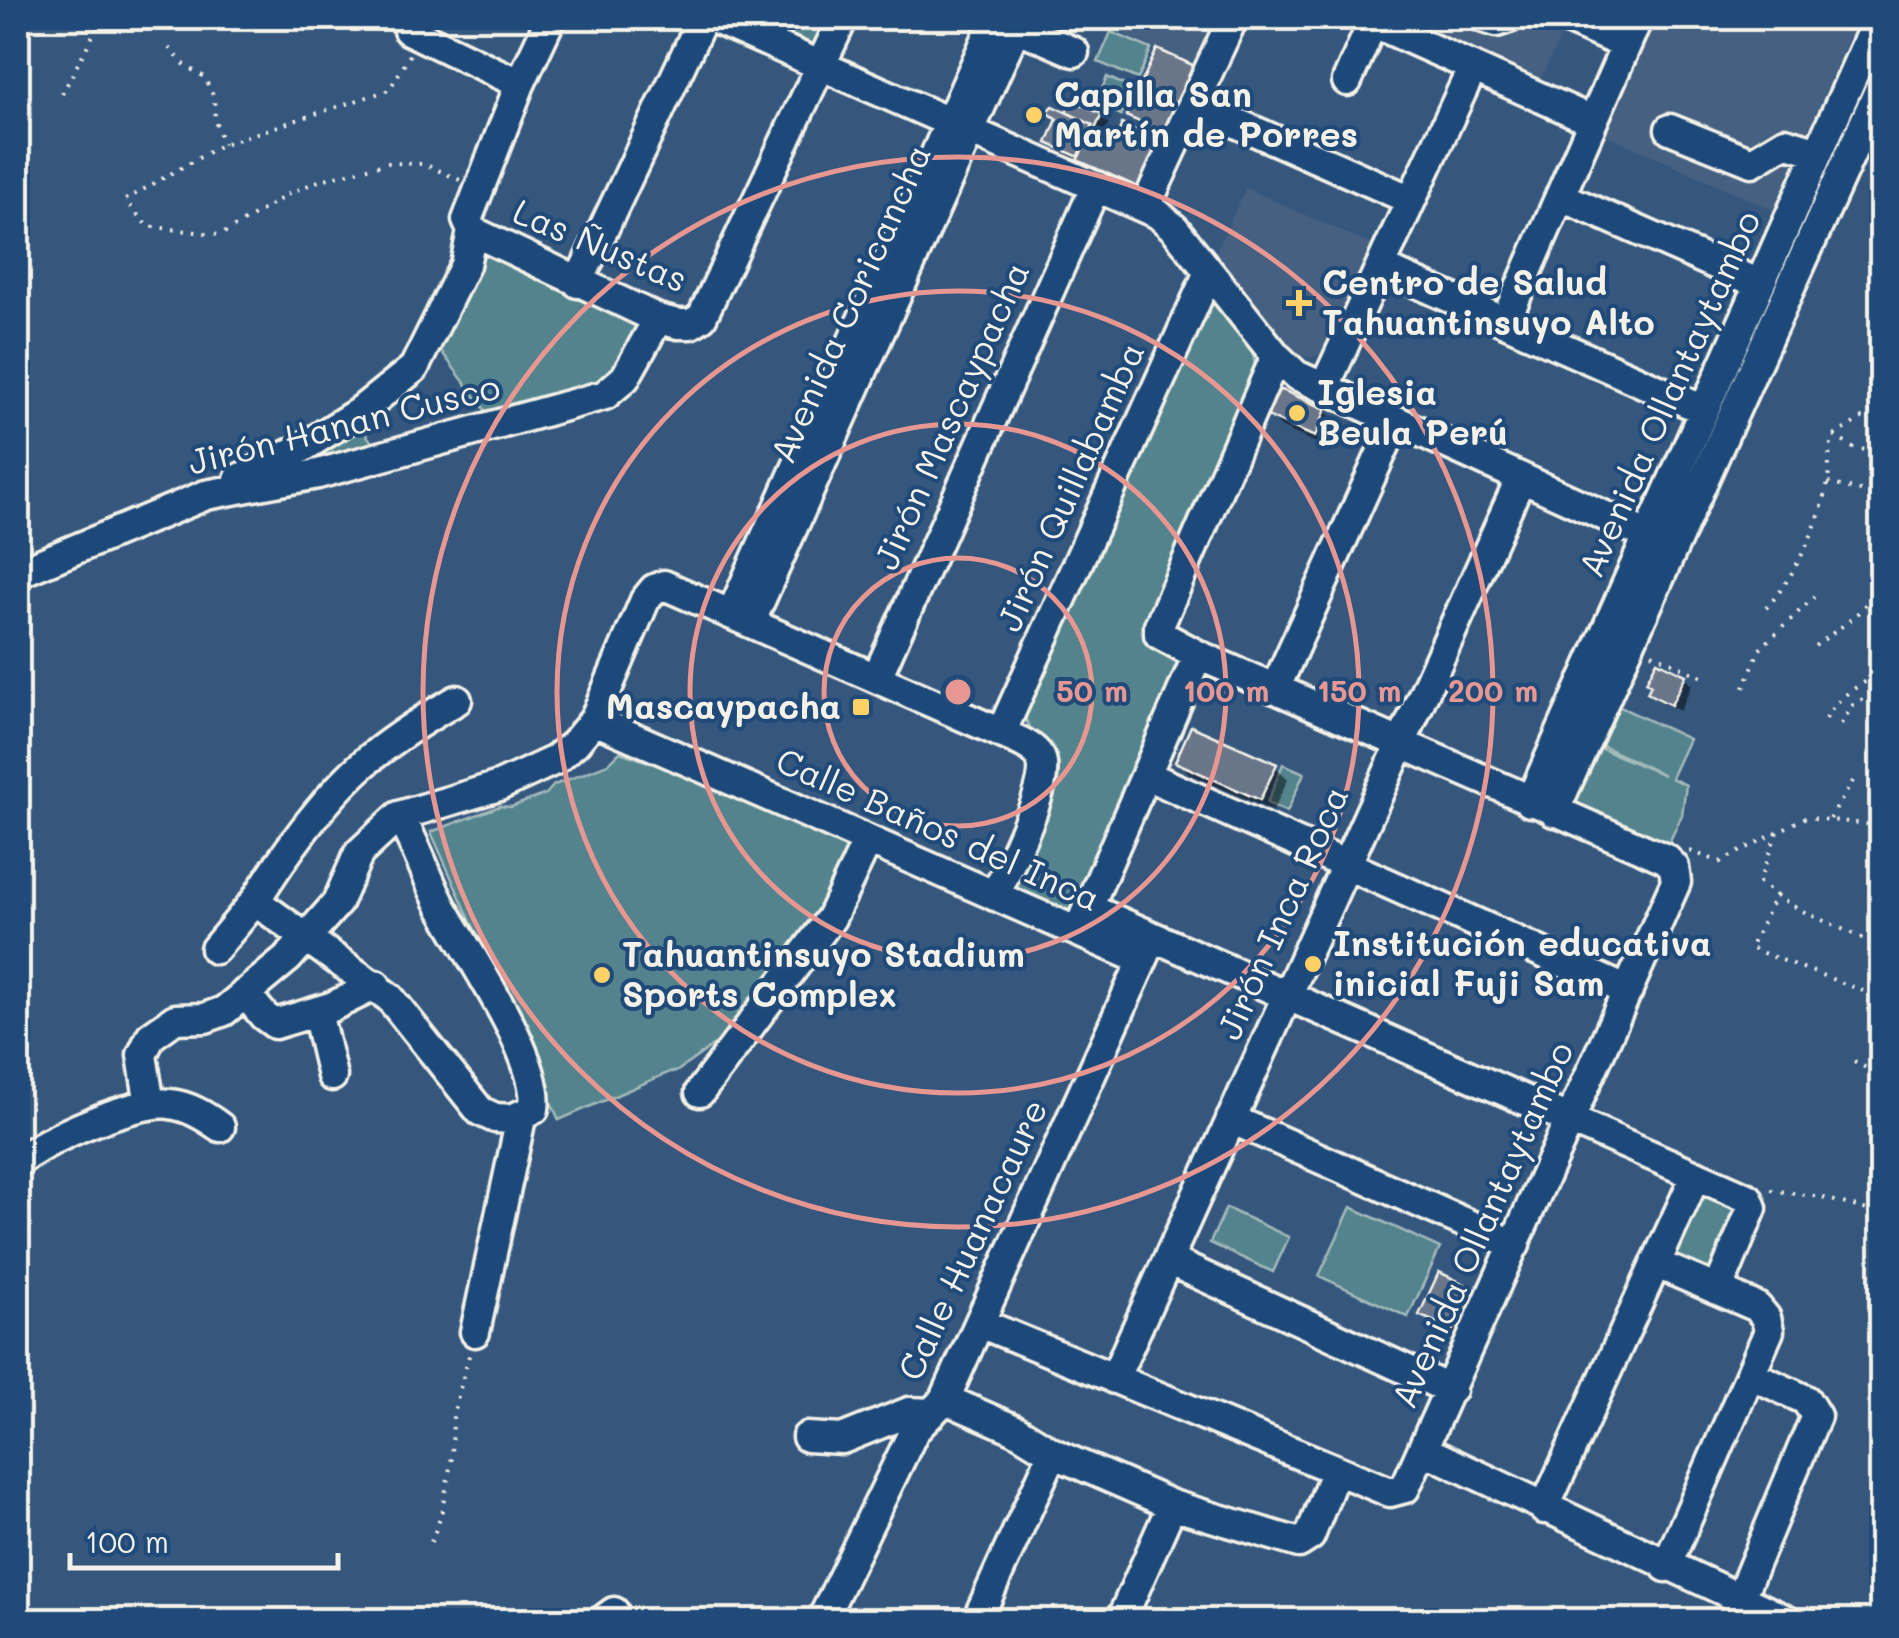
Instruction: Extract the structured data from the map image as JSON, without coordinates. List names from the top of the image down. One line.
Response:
{"streets":{"street":["Las Ñustas","Avenida Coricancha","Avenida Ollantaytambo","Jirón Mascaypacha","Jirón Hanan Cusco","Jirón Quillabamba","Calle Baños del Inca","Jirón Inca Roca","Calle Huanacaure"]},"crossings":[["Las Ñustas","Jirón Hanan Cusco"],["Avenida Ollantaytambo","Calle Baños del Inca"],["Calle Baños del Inca","Jirón Inca Roca"],["Calle Baños del Inca","Calle Huanacaure"]],"places":{"other":["Capilla San Martín de Porres","Iglesia Beula Perú","Institución educativa inicial Fuji Sam","Tahuantinsuyo Stadium Sports Complex"],"health":["Centro de Salud Tahuantinsuyo Alto"],"transit":["Mascaypacha"]},"scale_bar":"100 m","rings":["50 m","100 m","150 m","200 m"]}
